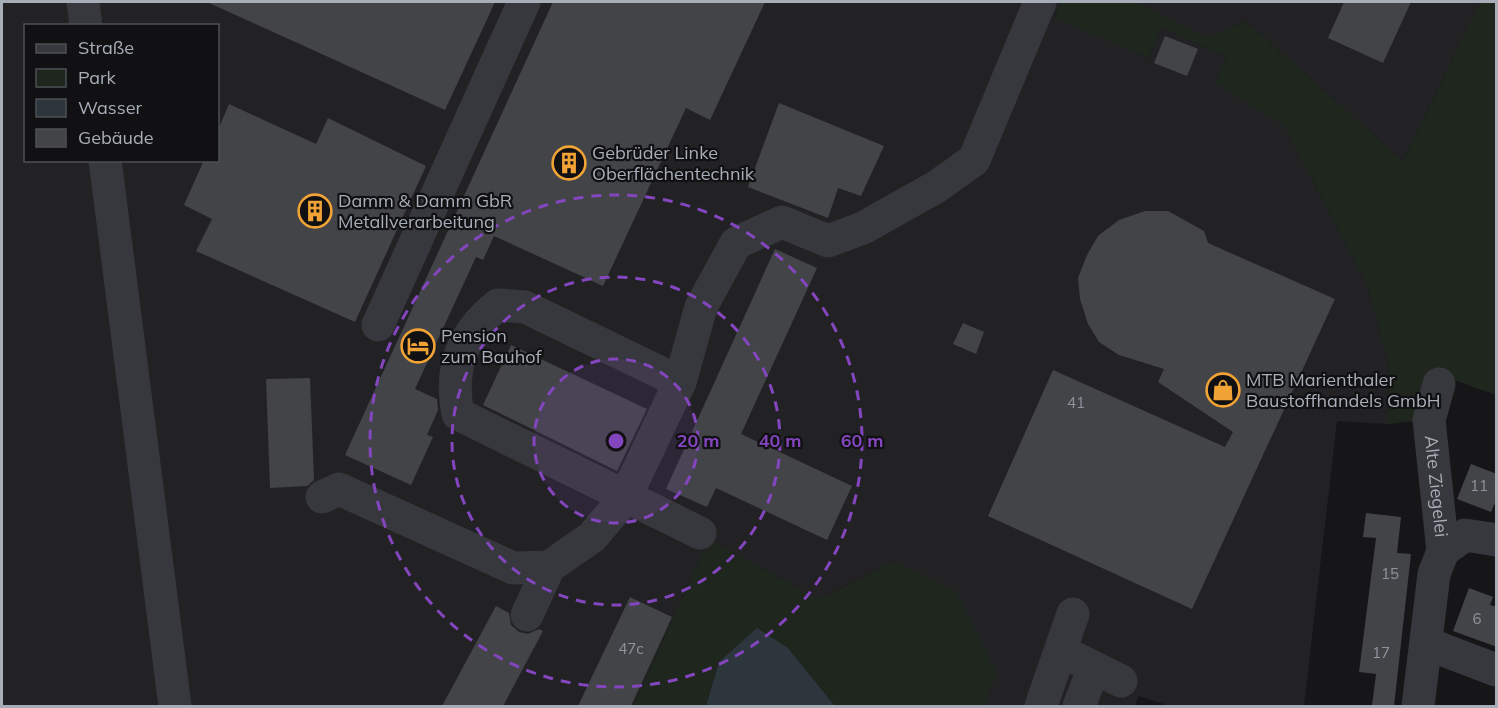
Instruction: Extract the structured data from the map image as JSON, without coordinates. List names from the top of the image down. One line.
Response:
{"streets":{"street":["Alte Ziegelei"]},"places":{"building":["Gebrüder Linke Oberflächentechnik","Damm & Damm GbR Metallverarbeitung"],"hotel":["Pension zum Bauhof"],"shop":["MTB Marienthaler Baustoffhandels GmbH"]},"house_numbers":["41","11","15","6","47c","17"],"legend":["Straße","Park","Wasser","Gebäude"],"rings":["20 m","40 m","60 m"]}
